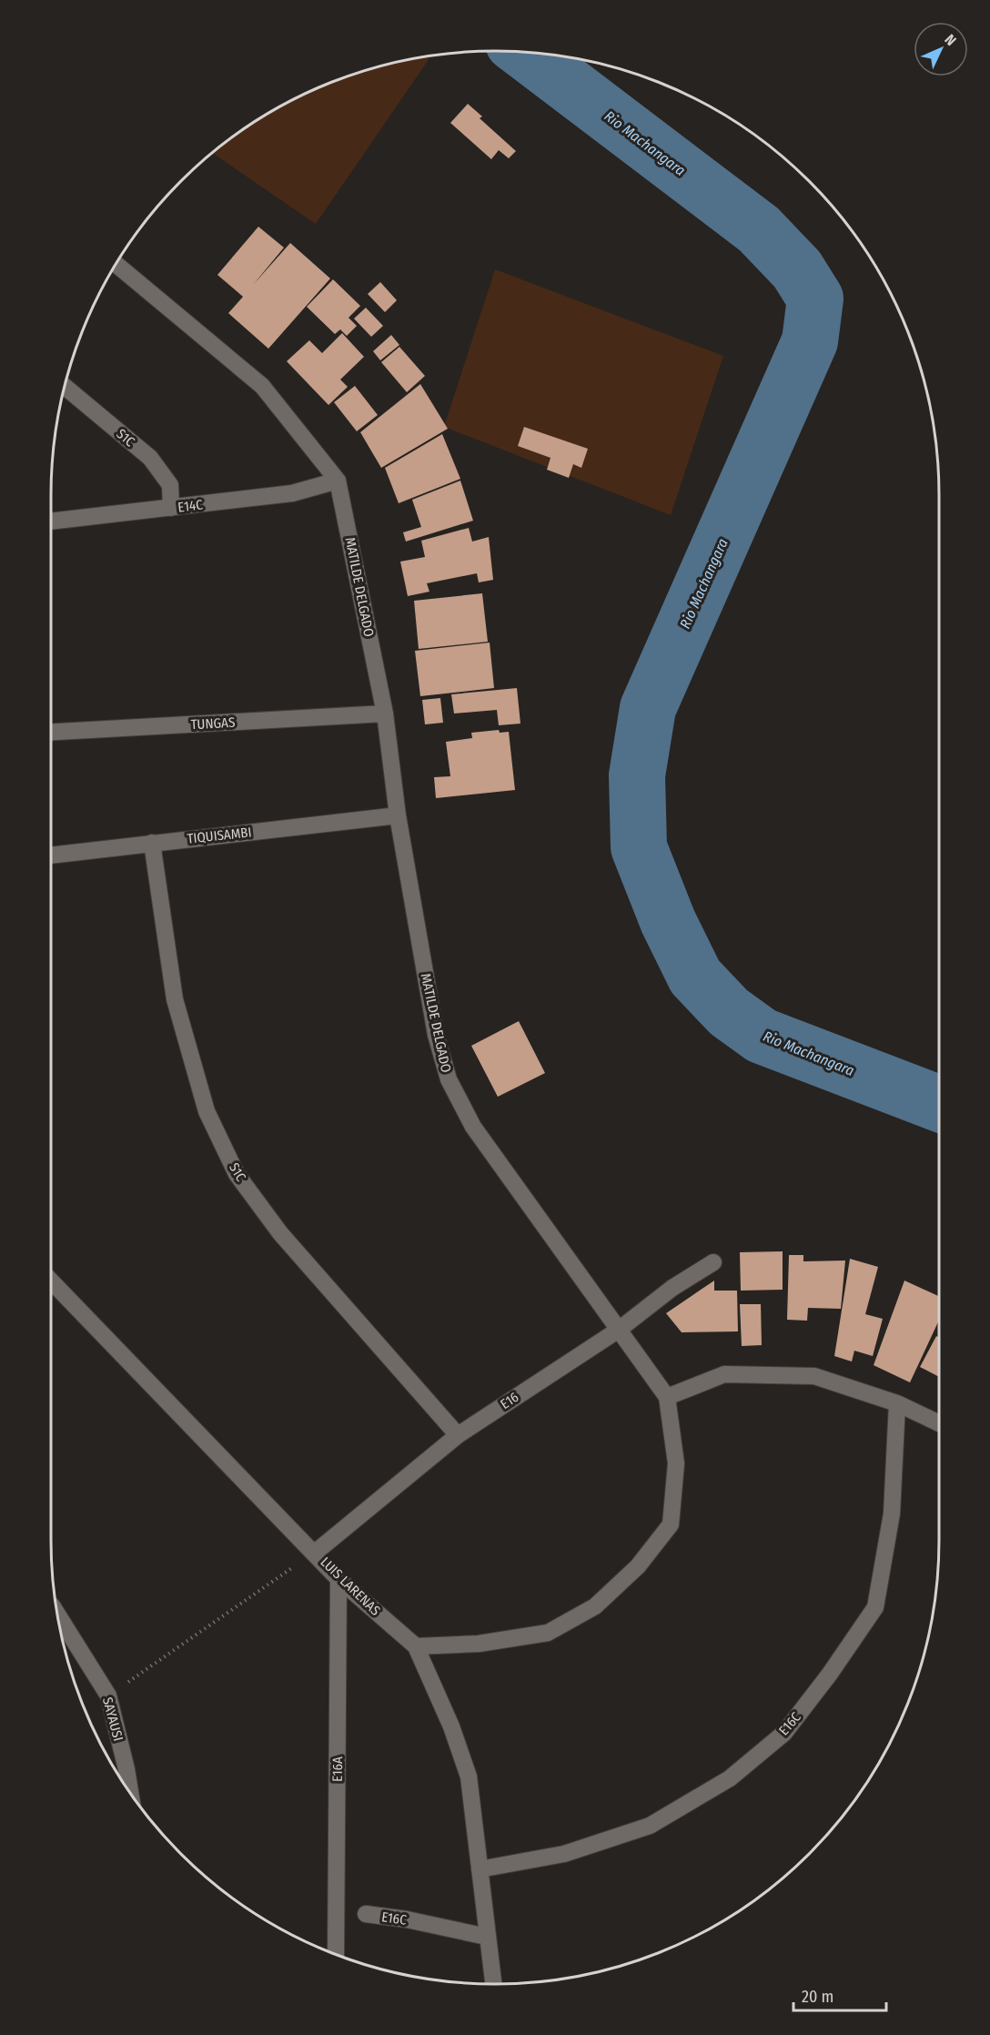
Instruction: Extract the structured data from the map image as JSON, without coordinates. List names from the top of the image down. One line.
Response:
{"streets":{"street":["S1C","E14C","MATILDE DELGADO","TUNGAS","TIQUISAMBI","E16","LUIS LARENAS","SAYAUSI","E16C","E16A"]},"crossings":[["S1C","E14C"],["S1C","TIQUISAMBI"],["S1C","E16"],["E14C","MATILDE DELGADO"],["MATILDE DELGADO","TUNGAS"],["MATILDE DELGADO","TIQUISAMBI"],["MATILDE DELGADO","E16"],["MATILDE DELGADO","LUIS LARENAS"],["E16","LUIS LARENAS"],["LUIS LARENAS","E16C"],["LUIS LARENAS","E16A"]],"water":["Rio Machangara"],"scale_bar":"20 m","north":"top right"}
